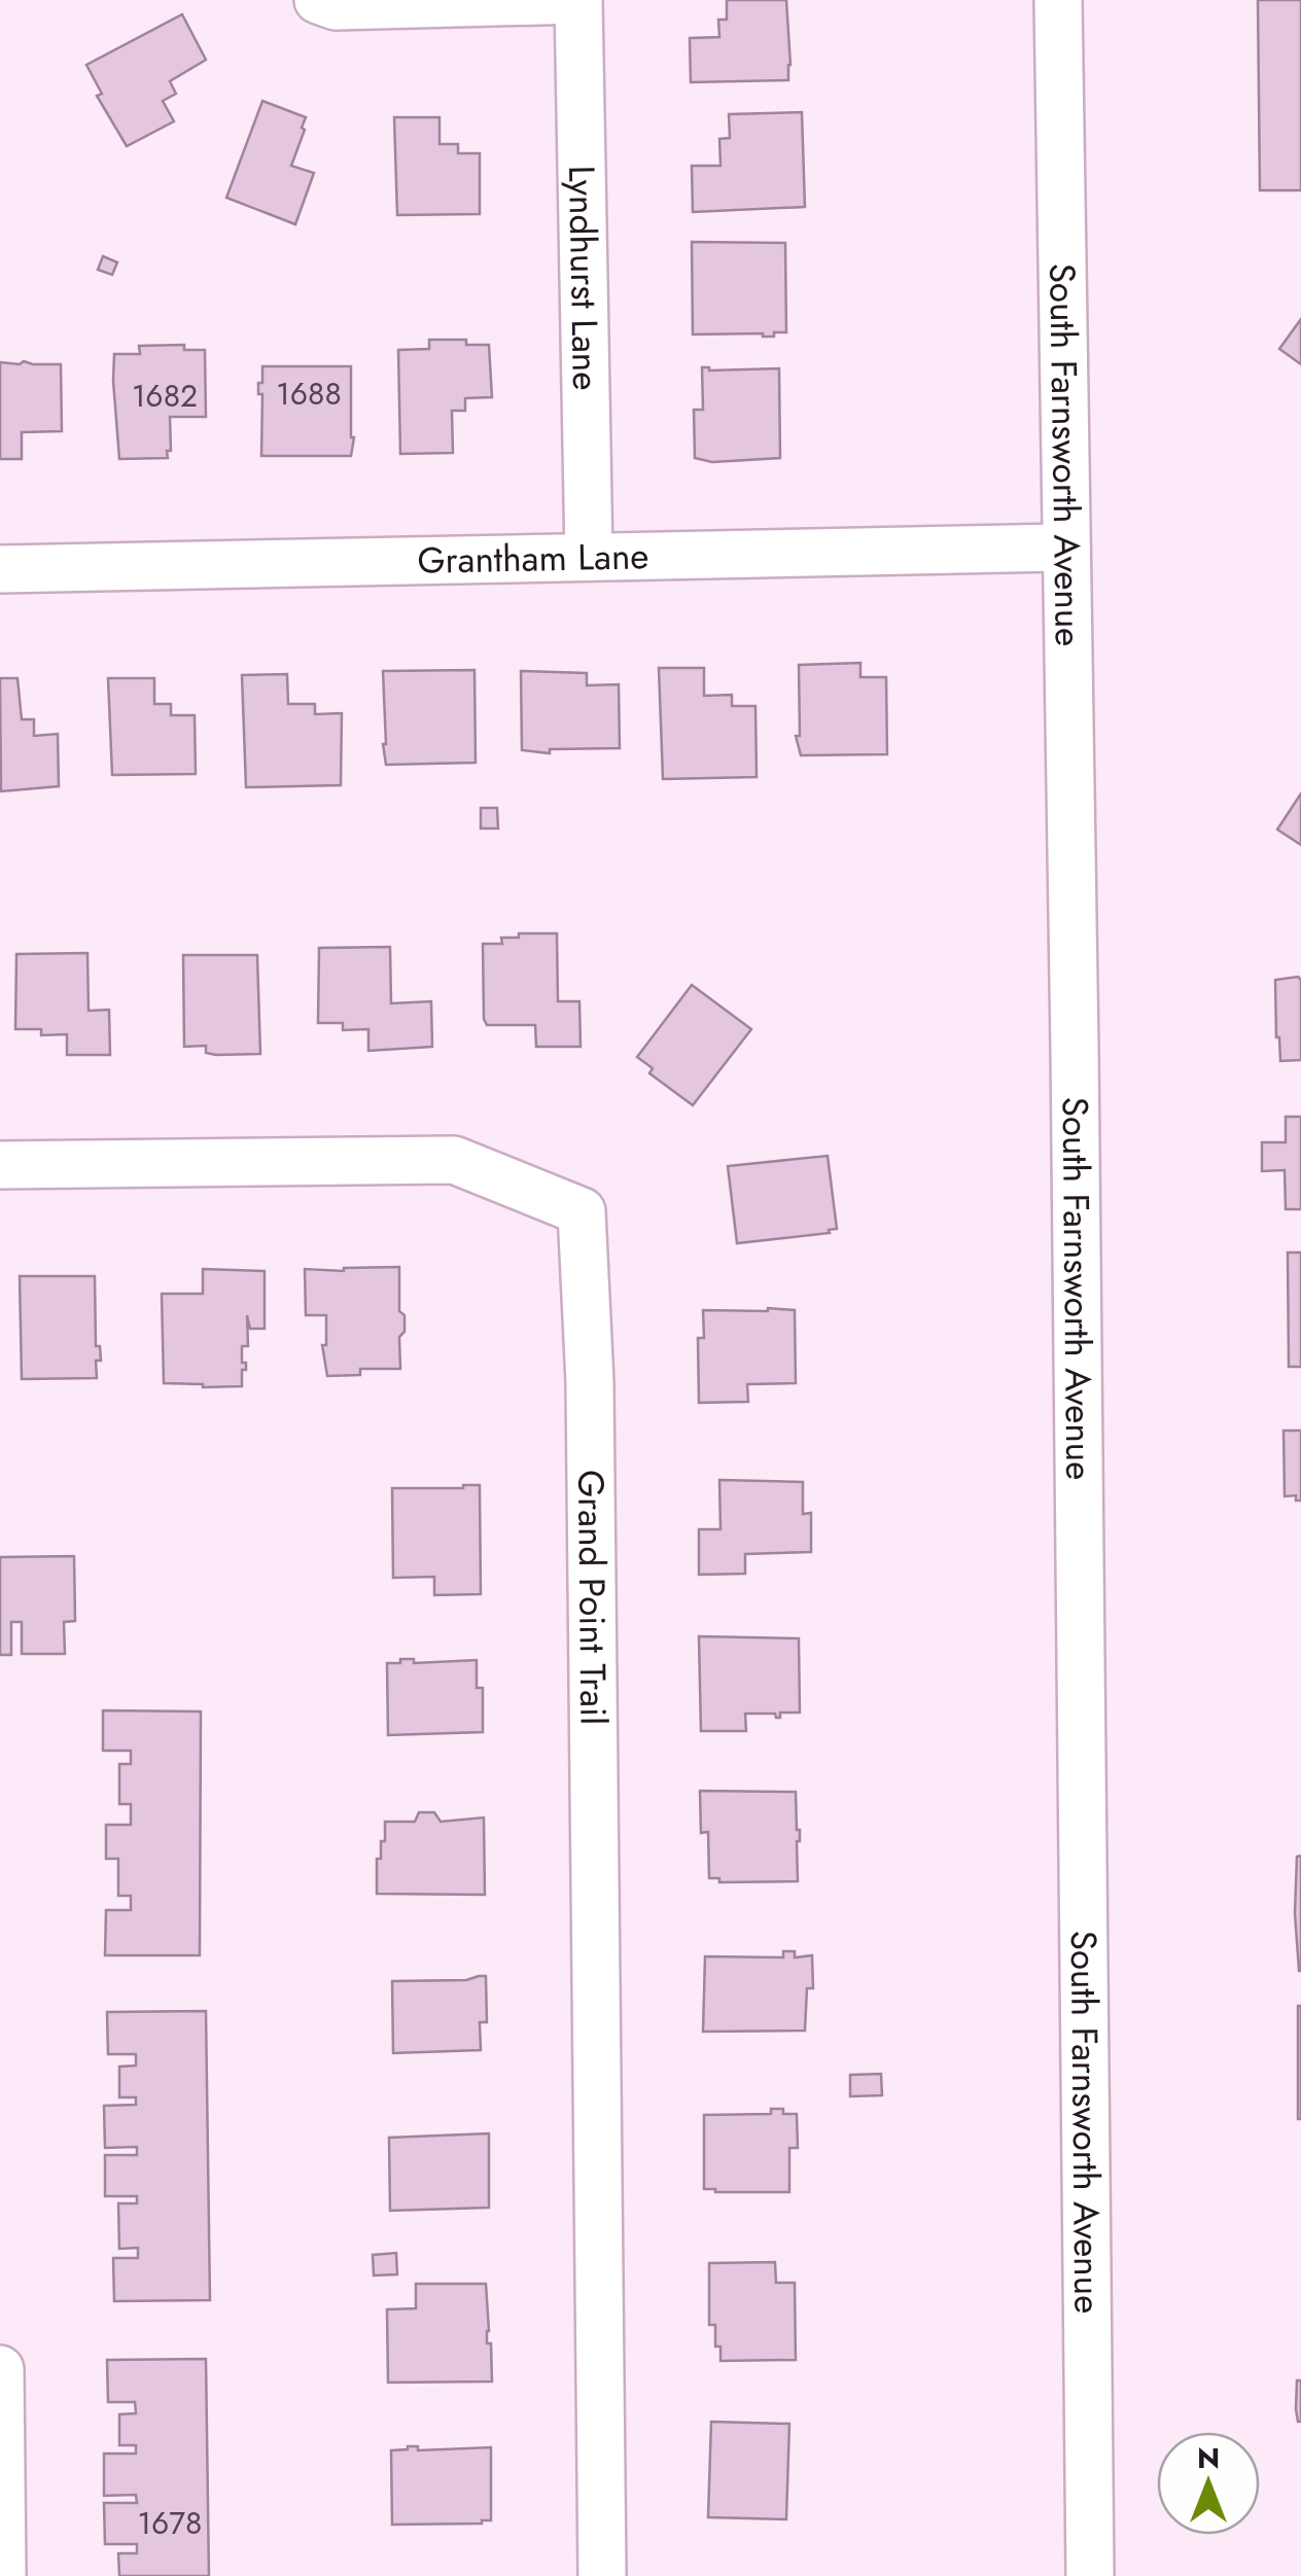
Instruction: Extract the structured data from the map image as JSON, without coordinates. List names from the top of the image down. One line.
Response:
{"streets":{"street":["Lyndhurst Lane","South Farnsworth Avenue","Grantham Lane","Grand Point Trail"]},"crossings":[["Lyndhurst Lane","Grantham Lane"],["South Farnsworth Avenue","Grantham Lane"]],"house_numbers":["1688","1682","1678"],"north":"top"}
